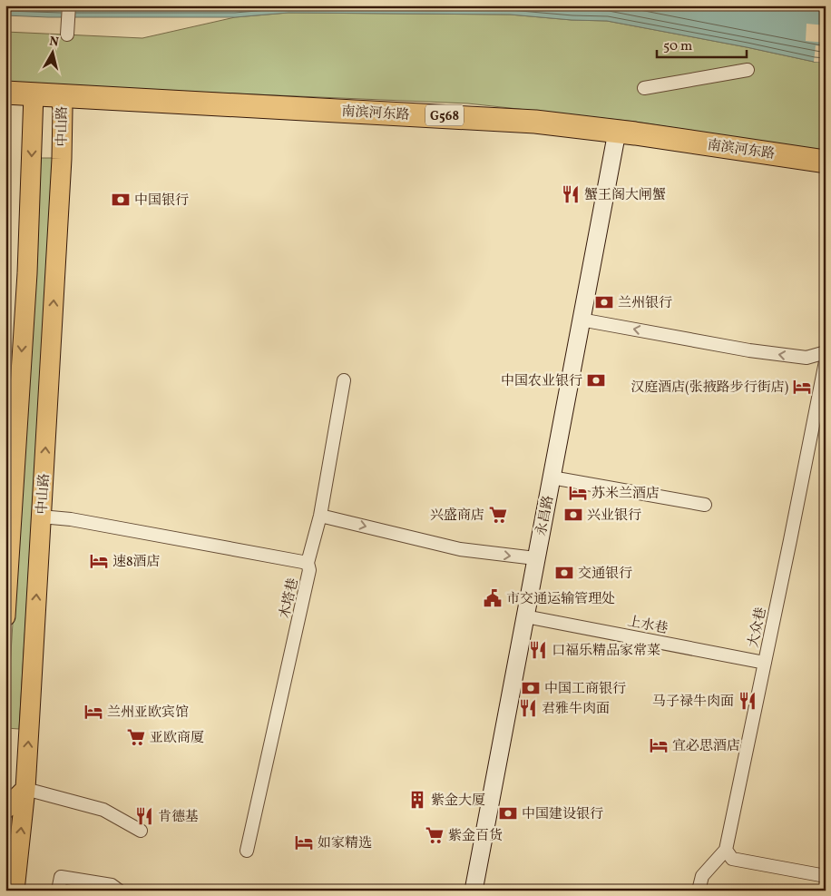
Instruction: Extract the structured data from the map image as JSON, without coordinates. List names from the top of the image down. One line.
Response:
{"streets":{"highway":["南滨河东路","G568"],"main road":["中山路"],"street":["永昌路","木塔巷","上水巷","大众巷"]},"crossings":[["南滨河东路","中山路"],["南滨河东路","永昌路"],["中山路","木塔巷"],["永昌路","上水巷"],["上水巷","大众巷"]],"places":{"restaurant":["蟹王阁大闸蟹","口福乐精品家常菜","马子禄牛肉面","君雅牛肉面","肯德基"],"bank":["中国银行","兰州银行","中国农业银行","兴业银行","交通银行","中国工商银行","中国建设银行"],"hotel":["汉庭酒店(张掖路步行街店)","苏米兰酒店","速8酒店","兰州亚欧宾馆","宜必思酒店","如家精选"],"supermarket":["兴盛商店","亚欧商厦","紫金百货"],"public building":["市交通运输管理处"],"building":["紫金大厦"]},"scale_bar":"50 m","north":"top"}
